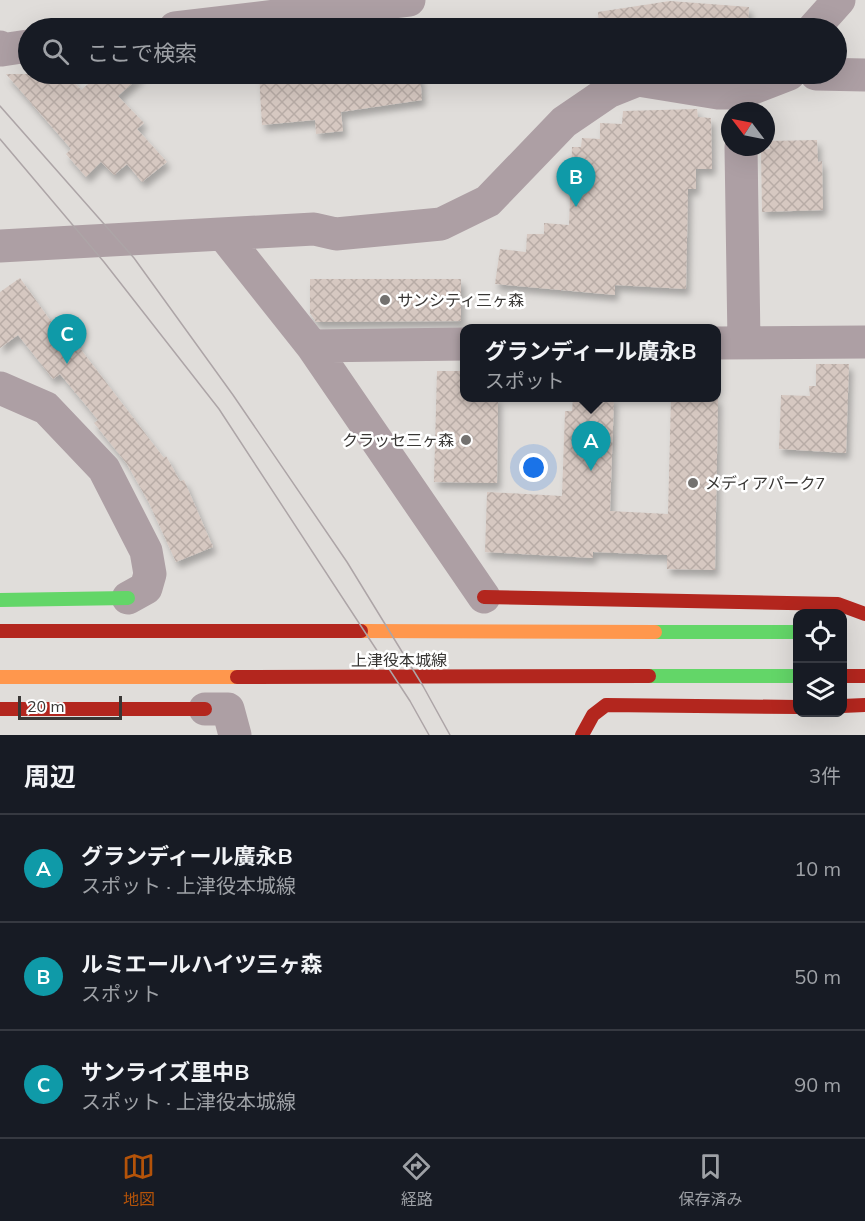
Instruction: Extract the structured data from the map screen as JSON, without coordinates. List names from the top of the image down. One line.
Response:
{"streets":{"street":["上津役本城線"]},"places":["サンシティ三ヶ森","クラッセ三ヶ森","メディアパーク7"],"scale_bar":"20 m","north":"top left","page":{"search":"ここで検索","pins":["B","C","A"],"popup":["グランディール廣永B","スポット"],"scale":"20 m","heading":["周辺","3件"],"list":[{"mark":"A","name":"グランディール廣永B","note":"スポット · 上津役本城線","value":"10 m"},{"mark":"B","name":"ルミエールハイツ三ヶ森","note":"スポット","value":"50 m"},{"mark":"C","name":"サンライズ里中B","note":"スポット · 上津役本城線","value":"90 m"}],"nav":["地図","経路","保存済み"]}}
